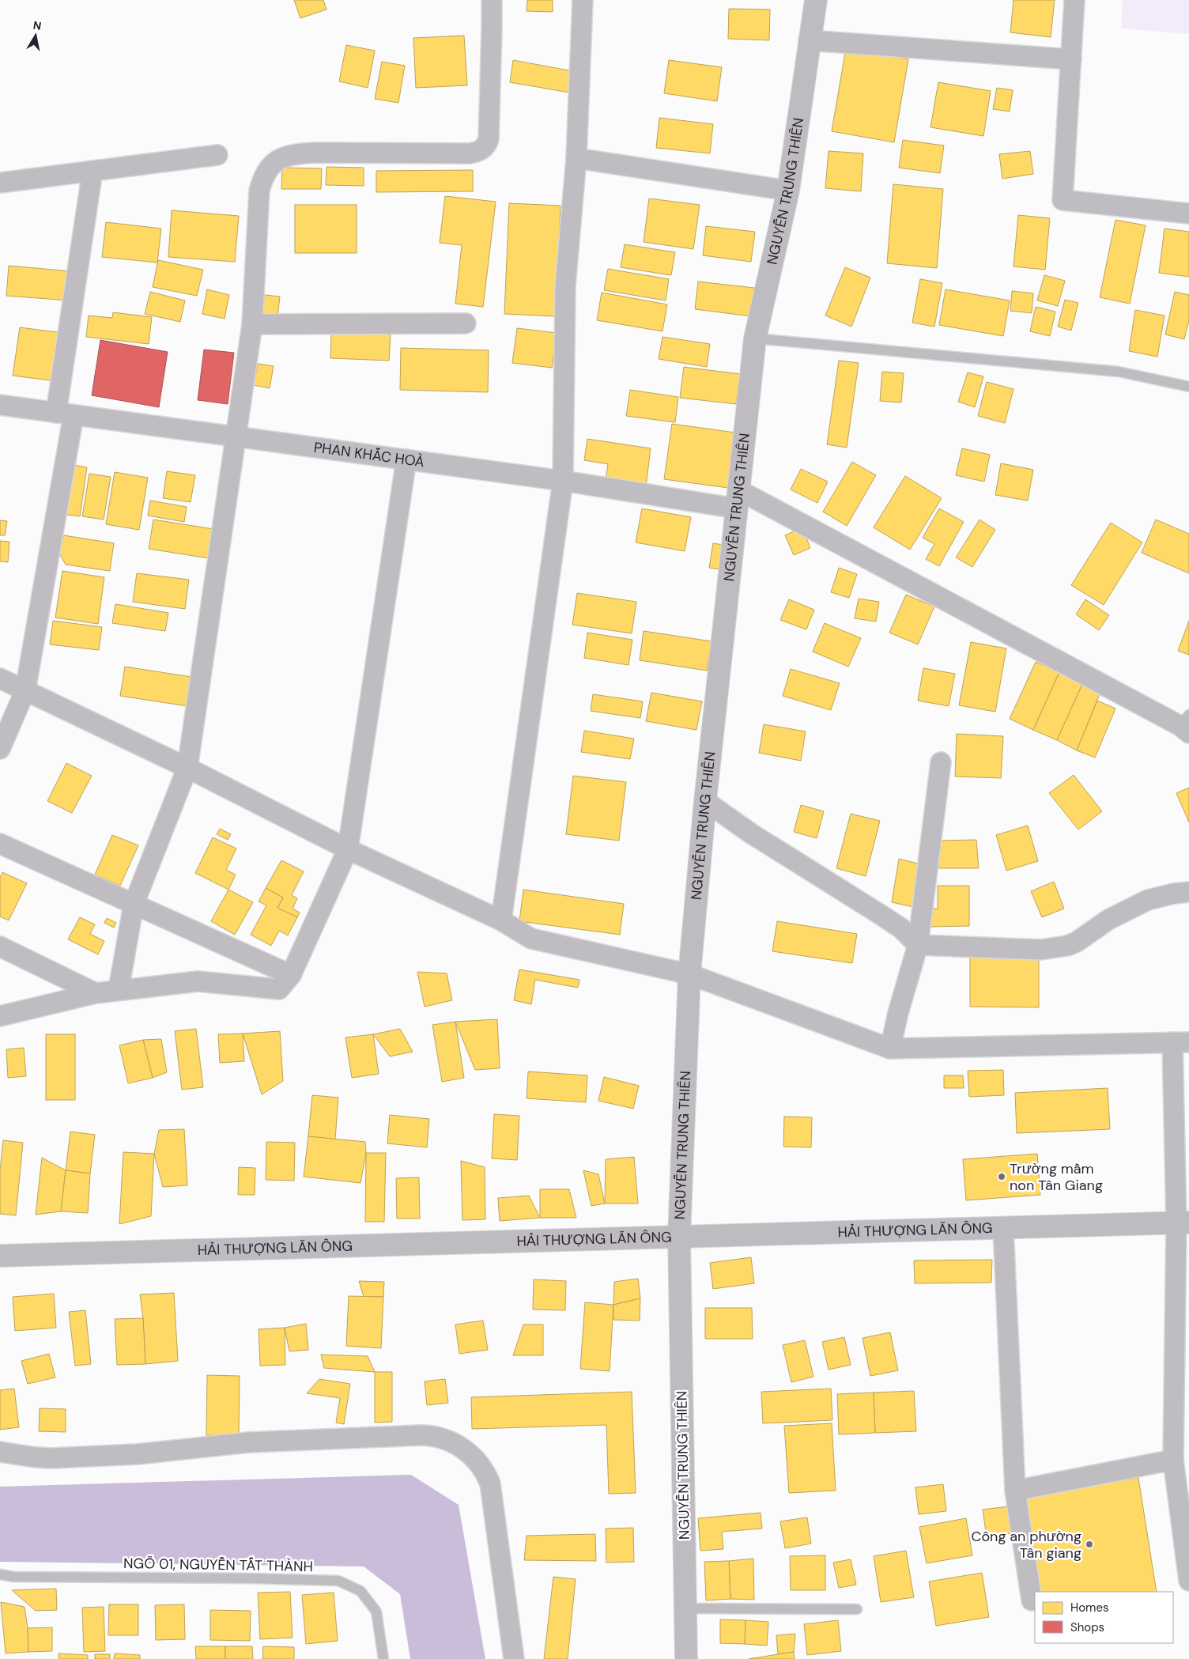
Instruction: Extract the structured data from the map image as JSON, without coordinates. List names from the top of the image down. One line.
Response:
{"streets":{"street":["NGUYỄN TRUNG THIÊN","PHAN KHẮC HOÀ","HẢI THƯỢNG LÃN ÔNG"],"lane":["NGÕ 01, NGUYỄN TẤT THÀNH"]},"crossings":[["NGUYỄN TRUNG THIÊN","PHAN KHẮC HOÀ"],["NGUYỄN TRUNG THIÊN","HẢI THƯỢNG LÃN ÔNG"]],"places":["Trường mầm non Tân Giang","Công an phường Tân giang"],"legend":["Homes","Shops"],"north":"top"}
